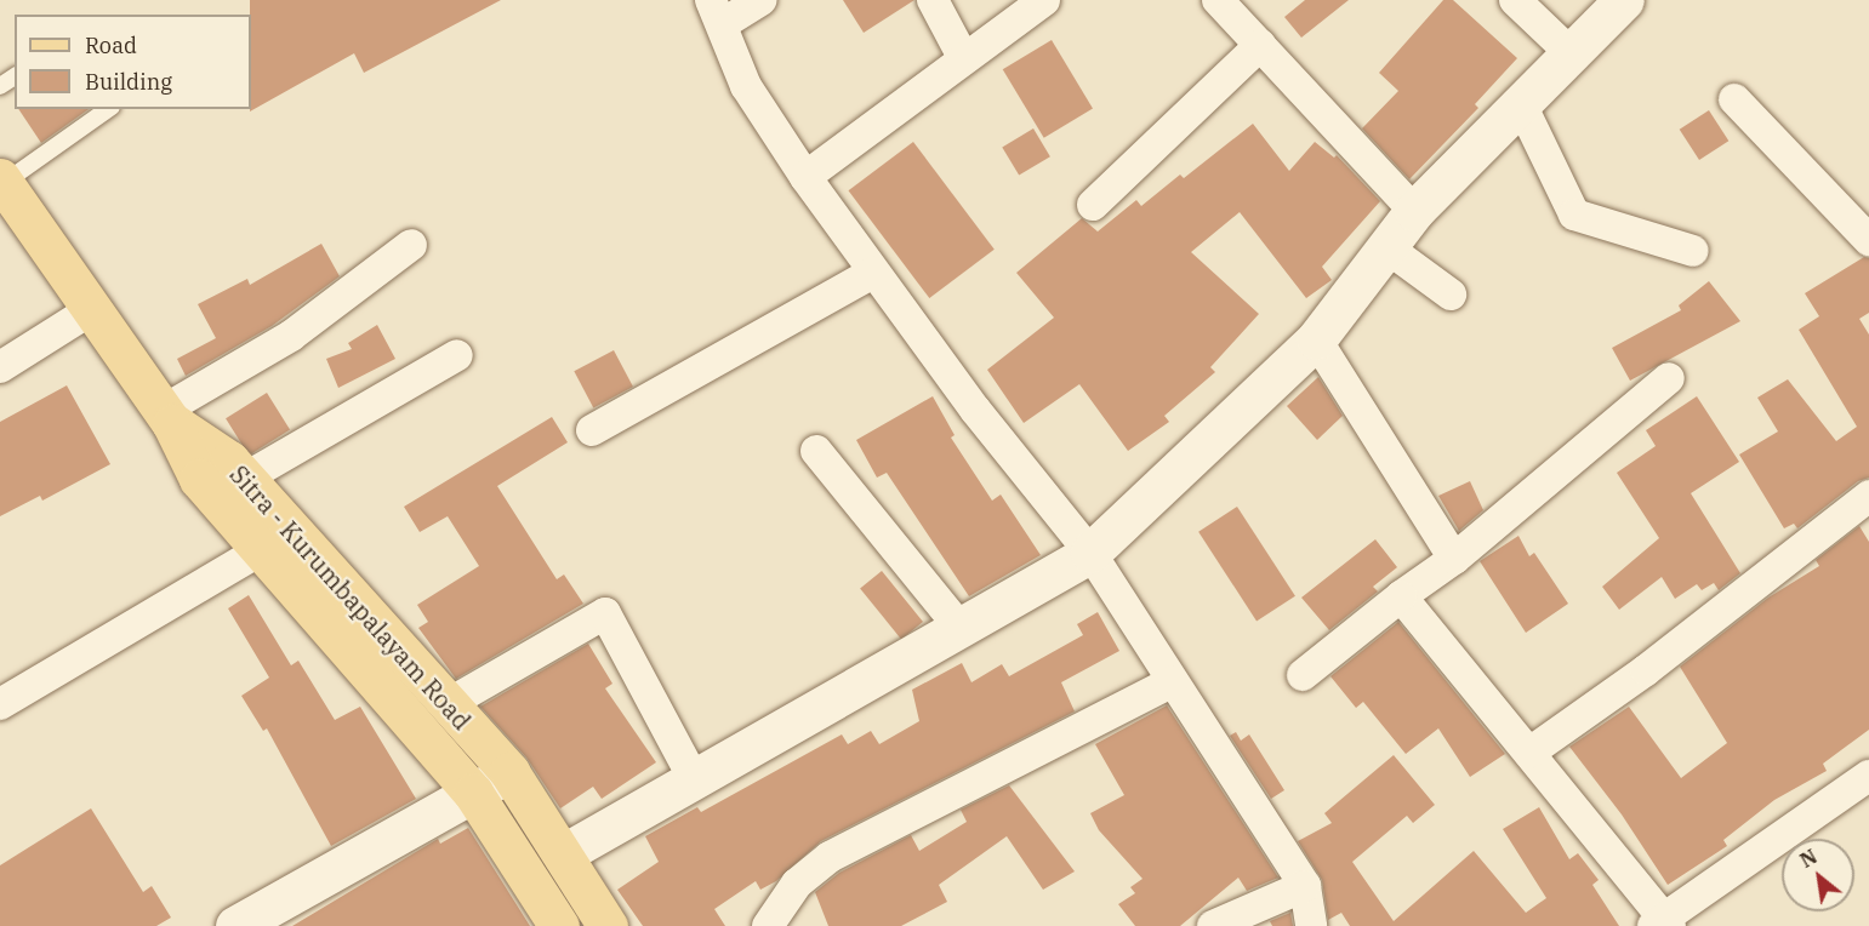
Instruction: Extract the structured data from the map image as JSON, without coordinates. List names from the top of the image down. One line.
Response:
{"streets":{"main road":["Sitra - Kurumbapalayam Road"]},"legend":["Road","Building"],"north":"top left"}
